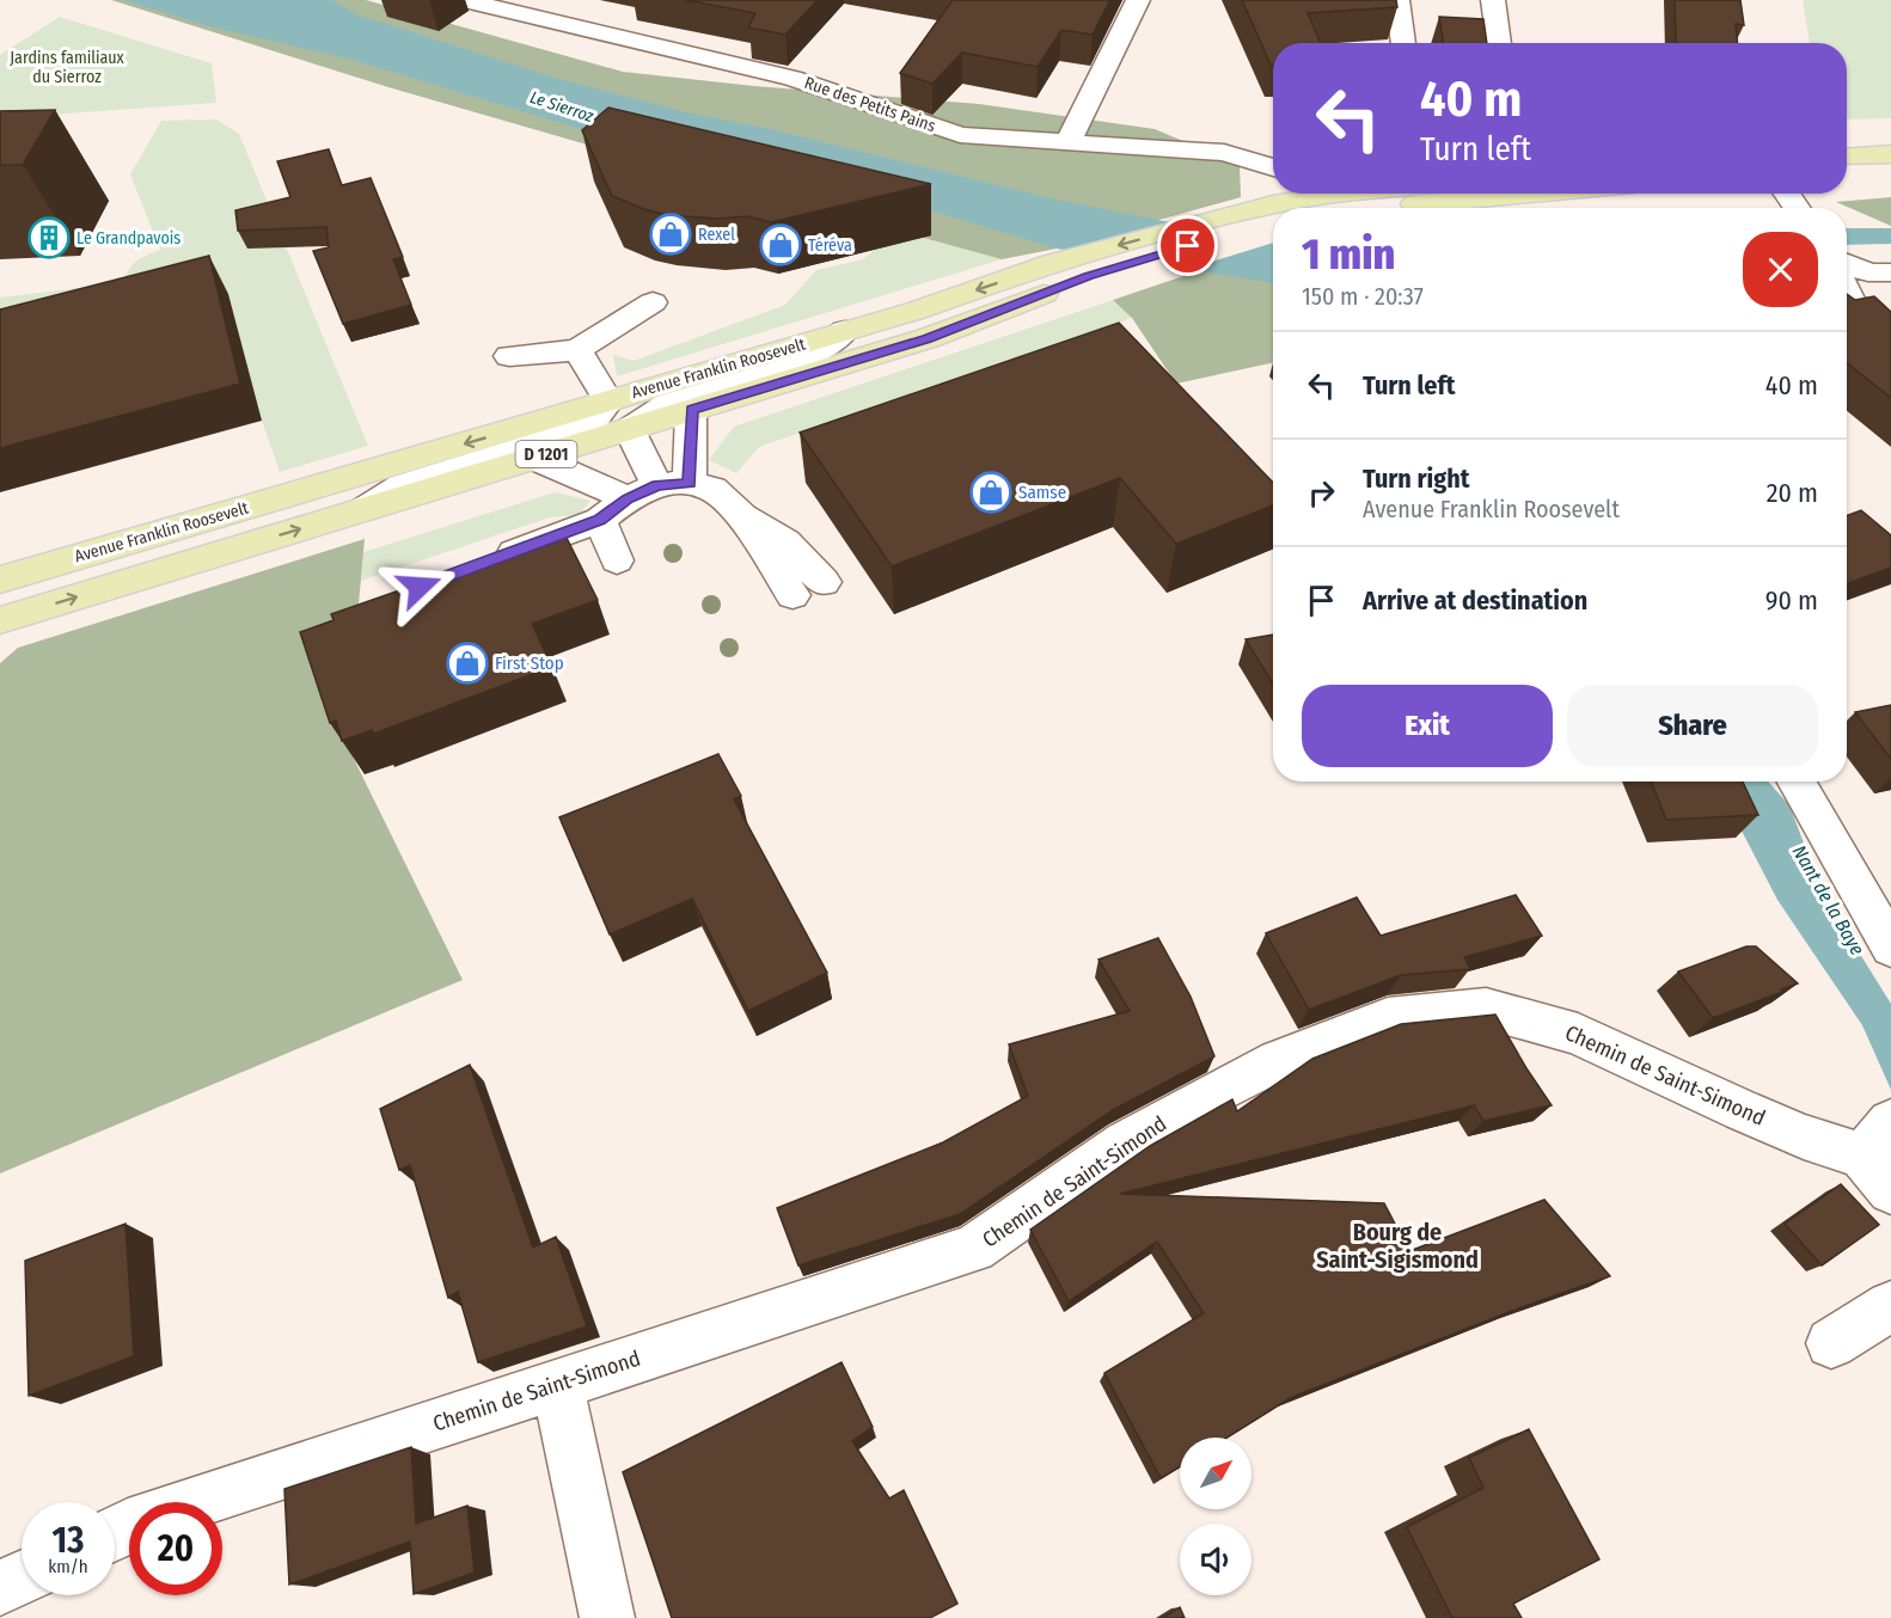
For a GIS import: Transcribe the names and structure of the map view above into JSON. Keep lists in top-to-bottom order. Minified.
{"streets":{"main road":["Avenue Franklin Roosevelt","D 1201"],"street":["Rue des Petits Pains","Chemin de Saint-Simond"]},"districts":["Bourg de Saint-Sigismond"],"water":["Le Sierroz","Nant de la Baye"],"parks":["Jardins familiaux du Sierroz"],"places":{"shop":["Rexel","Téréva","Samse","First Stop"],"building":["Le Grandpavois"]},"north":"top right","page":{"turn":["40 m","Turn left"],"heading":["1 min","150 m · 20:37"],"list":[{"name":"Turn left","value":"40 m"},{"name":"Turn right","note":"Avenue Franklin Roosevelt","value":"20 m"},{"name":"Arrive at destination","value":"90 m"}],"buttons":["Exit","Share"],"speed":"13 km/h","limit":"20"}}
